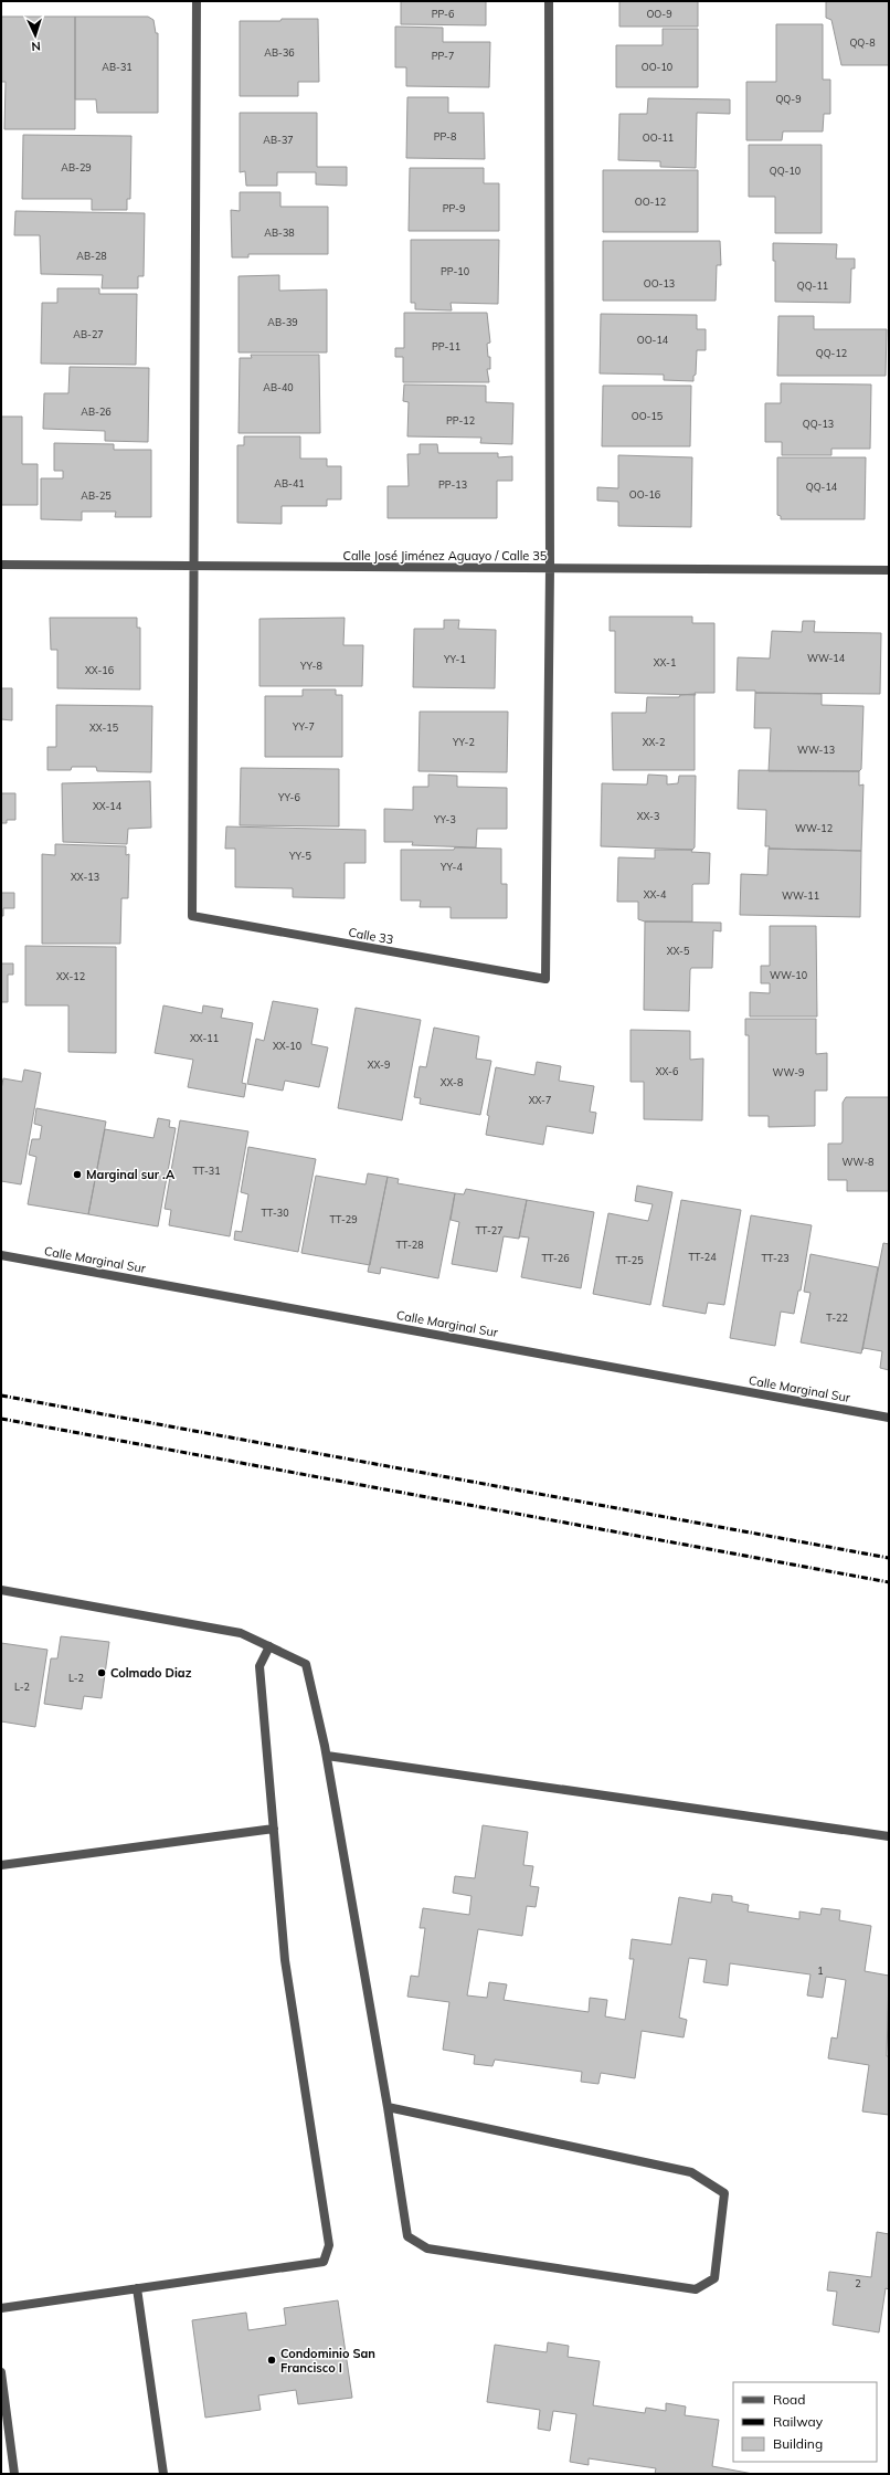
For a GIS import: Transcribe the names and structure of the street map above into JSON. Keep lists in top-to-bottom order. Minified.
{"streets":{"street":["Calle José Jiménez Aguayo / Calle 35","Calle 33","Calle Marginal Sur"]},"crossings":[["Calle José Jiménez Aguayo / Calle 35","Calle 33"]],"places":["Marginal sur .A","Colmado Diaz","Condominio San Francisco I"],"house_numbers":["PP-6","OO-9","QQ-8","AB-36","PP-7","AB-31","OO-10","QQ-9","PP-8","OO-11","AB-37","AB-29","QQ-10","OO-12","PP-9","AB-38","AB-28","PP-10","OO-13","QQ-11","AB-39","AB-27","OO-14","PP-11","QQ-12","AB-40","AB-26","OO-15","PP-12","QQ-13","AB-41","PP-13","QQ-14","OO-16","AB-25","WW-14","YY-1","XX-1","YY-8","XX-16","YY-7","XX-15","YY-2","XX-2","WW-13","YY-6","XX-14","XX-3","YY-3","WW-12","YY-5","YY-4","XX-13","XX-4","WW-11","XX-5","WW-10","XX-12","XX-11","XX-10","XX-9","XX-6","WW-9","XX-8","XX-7","WW-8","TT-31","TT-30","TT-29","TT-27","TT-28","TT-24","TT-26","TT-23","TT-25","T-22","L-2","L-2","1","2"],"legend":["Road","Railway","Building"],"north":"bottom"}
